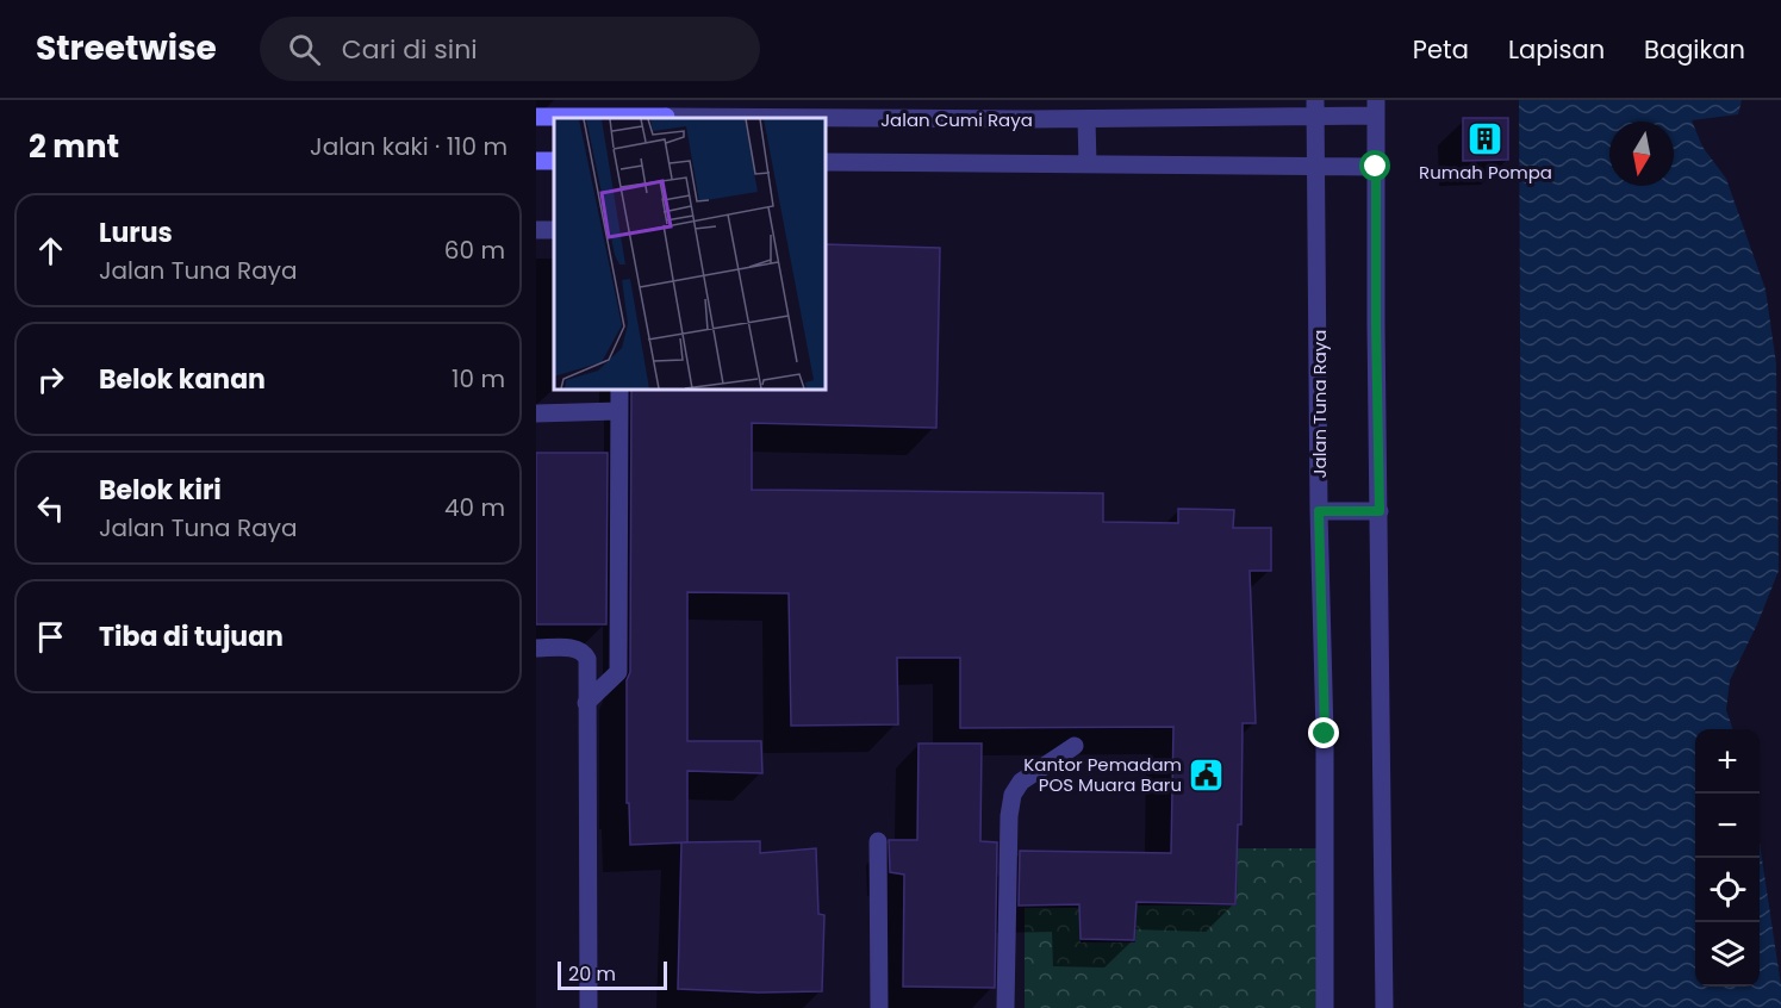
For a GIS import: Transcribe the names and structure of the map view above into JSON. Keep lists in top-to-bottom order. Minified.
{"streets":{"street":["Jalan Cumi Raya","Jalan Tuna Raya"]},"crossings":[["Jalan Cumi Raya","Jalan Tuna Raya"]],"places":{"building":["Rumah Pompa"],"public building":["Kantor Pemadam POS Muara Baru"]},"scale_bar":"20 m","north":"bottom","page":{"header":"Streetwise","search":"Cari di sini","nav":["Peta","Lapisan","Bagikan"],"heading":["2 mnt","Jalan kaki · 110 m"],"list":[["Lurus","Jalan Tuna Raya","60 m"],["Belok kanan","10 m"],["Belok kiri","Jalan Tuna Raya","40 m"],"Tiba di tujuan"],"map_buttons":["+","−"],"scale":"20 m"}}
